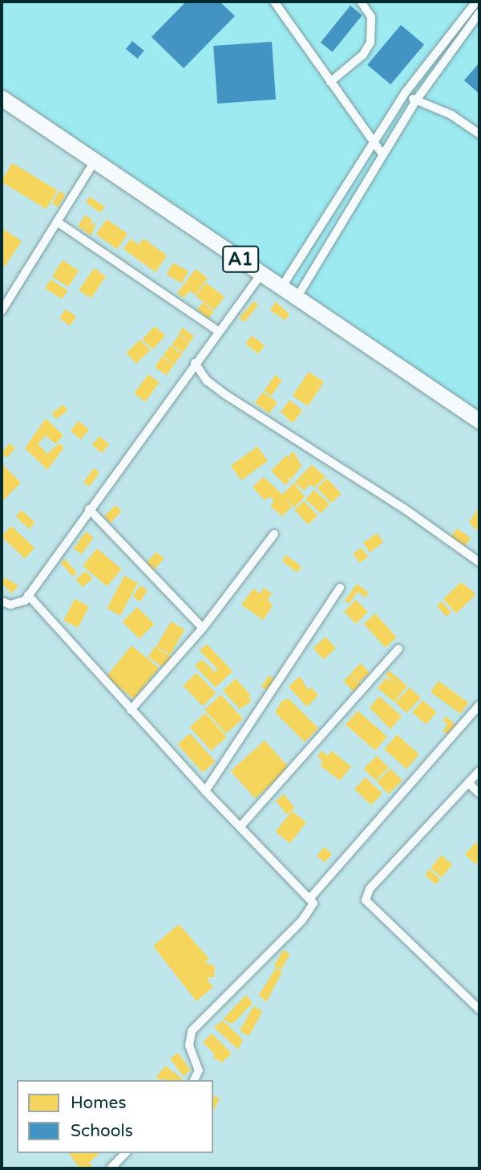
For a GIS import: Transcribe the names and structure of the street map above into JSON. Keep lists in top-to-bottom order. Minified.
{"streets":{"highway":["A1"]},"legend":["Homes","Schools"]}
